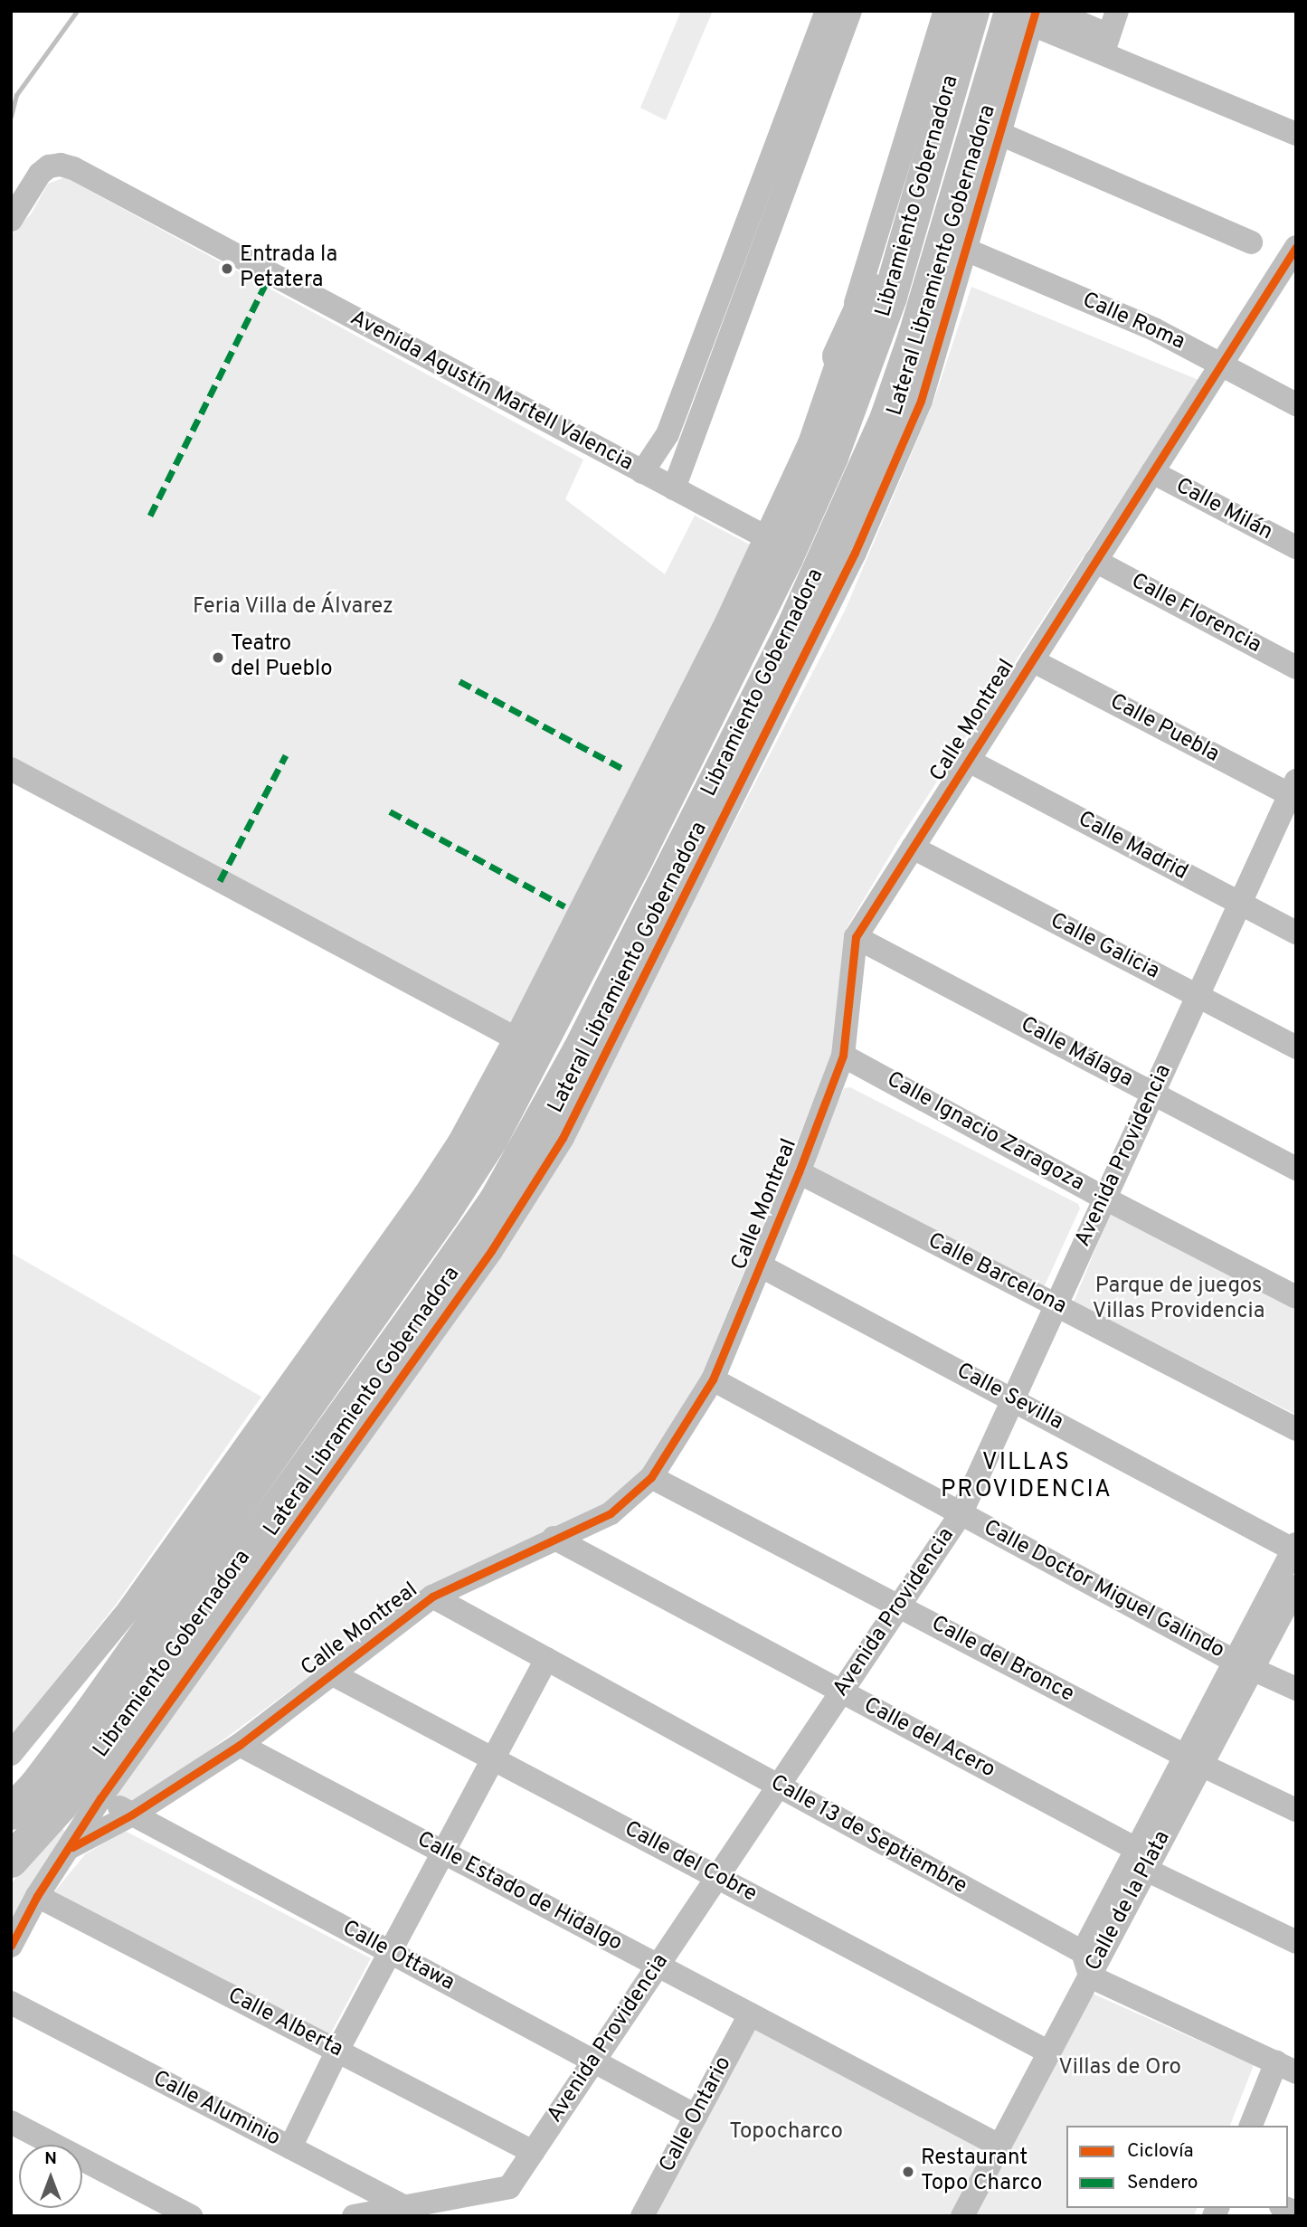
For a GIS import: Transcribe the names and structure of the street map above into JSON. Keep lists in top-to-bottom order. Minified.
{"streets":{"highway":["Libramiento Gobernadora"],"street":["Lateral Libramiento Gobernadora","Calle Roma","Avenida Agustín Martell Valencia","Calle Milán","Calle Florencia","Calle Montreal","Calle Puebla","Calle Madrid","Calle Galicia","Calle Málaga","Calle Ignacio Zaragoza","Avenida Providencia","Calle Barcelona","Calle Sevilla","Calle Doctor Miguel Galindo","Calle del Bronce","Calle del Acero","Calle 13 de Septiembre","Calle del Cobre","Calle Estado de Hidalgo","Calle de la Plata","Calle Ottawa","Calle Alberta","Calle Aluminio","Calle Ontario"]},"crossings":[["Libramiento Gobernadora","Lateral Libramiento Gobernadora"],["Libramiento Gobernadora","Avenida Agustín Martell Valencia"],["Lateral Libramiento Gobernadora","Calle Roma"],["Lateral Libramiento Gobernadora","Calle Montreal"],["Lateral Libramiento Gobernadora","Calle Ottawa"],["Calle Roma","Calle Montreal"],["Calle Milán","Calle Montreal"],["Calle Florencia","Calle Montreal"],["Calle Montreal","Calle Puebla"],["Calle Montreal","Calle Madrid"],["Calle Montreal","Calle Galicia"],["Calle Montreal","Calle Málaga"],["Calle Montreal","Calle Ignacio Zaragoza"],["Calle Montreal","Calle Barcelona"],["Calle Montreal","Calle Sevilla"],["Calle Montreal","Calle Doctor Miguel Galindo"],["Calle Montreal","Calle del Bronce"],["Calle Montreal","Calle del Acero"],["Calle Montreal","Calle 13 de Septiembre"],["Calle Montreal","Calle del Cobre"],["Calle Montreal","Calle Estado de Hidalgo"],["Calle Montreal","Calle Ottawa"],["Calle Montreal","Calle Alberta"],["Calle Puebla","Avenida Providencia"],["Calle Madrid","Avenida Providencia"],["Calle Galicia","Avenida Providencia"],["Calle Málaga","Avenida Providencia"],["Calle Ignacio Zaragoza","Avenida Providencia"],["Avenida Providencia","Calle Barcelona"],["Avenida Providencia","Calle Sevilla"],["Avenida Providencia","Calle Doctor Miguel Galindo"],["Avenida Providencia","Calle del Bronce"],["Avenida Providencia","Calle del Acero"],["Avenida Providencia","Calle 13 de Septiembre"],["Avenida Providencia","Calle del Cobre"],["Avenida Providencia","Calle Estado de Hidalgo"],["Avenida Providencia","Calle Ottawa"],["Avenida Providencia","Calle Alberta"],["Avenida Providencia","Calle Aluminio"],["Calle Sevilla","Calle de la Plata"],["Calle Doctor Miguel Galindo","Calle de la Plata"],["Calle del Bronce","Calle de la Plata"],["Calle del Acero","Calle de la Plata"],["Calle 13 de Septiembre","Calle de la Plata"],["Calle del Cobre","Calle de la Plata"],["Calle Estado de Hidalgo","Calle de la Plata"],["Calle Estado de Hidalgo","Calle Ontario"],["Calle Ottawa","Calle Ontario"]],"districts":["VILLAS PROVIDENCIA"],"parks":["Feria Villa de Álvarez","Parque de juegos Villas Providencia","Villas de Oro","Topocharco"],"places":["Entrada la Petatera","Teatro del Pueblo","Restaurant Topo Charco"],"legend":["Ciclovía","Sendero"],"north":"top"}
